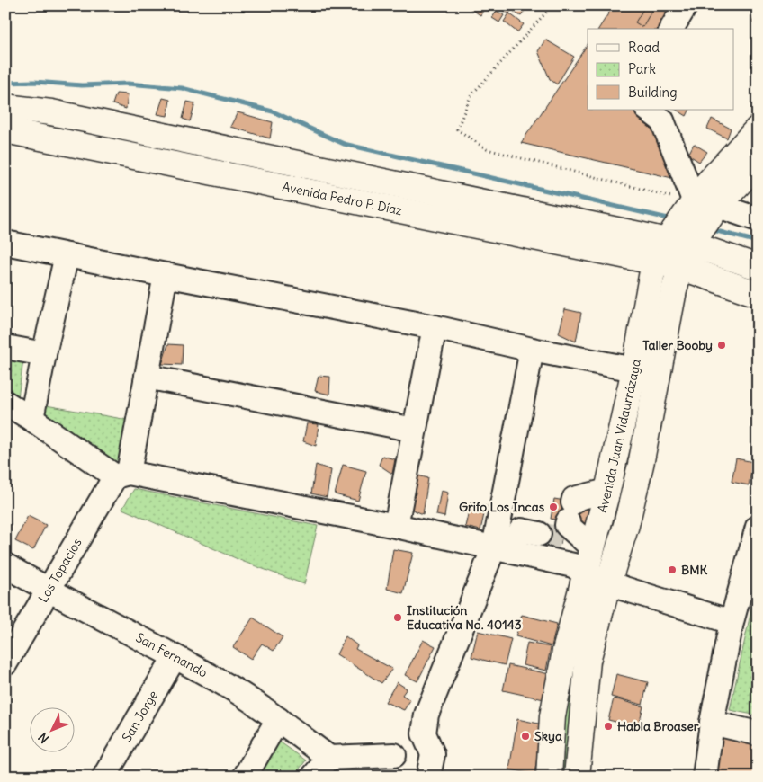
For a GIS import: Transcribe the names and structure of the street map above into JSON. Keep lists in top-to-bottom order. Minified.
{"streets":{"main road":["Avenida Pedro P. Díaz","Avenida Juan Vidaurrázaga"],"street":["Los Topacios","San Fernando","San Jorge"]},"crossings":[["Avenida Pedro P. Díaz","Avenida Juan Vidaurrázaga"],["Los Topacios","San Fernando"],["San Fernando","San Jorge"]],"places":["Taller Booby","Grifo Los Incas","BMK","Institución Educativa No. 40143","Habla Broaser","Skya"],"legend":["Road","Park","Building"],"north":"bottom left"}
